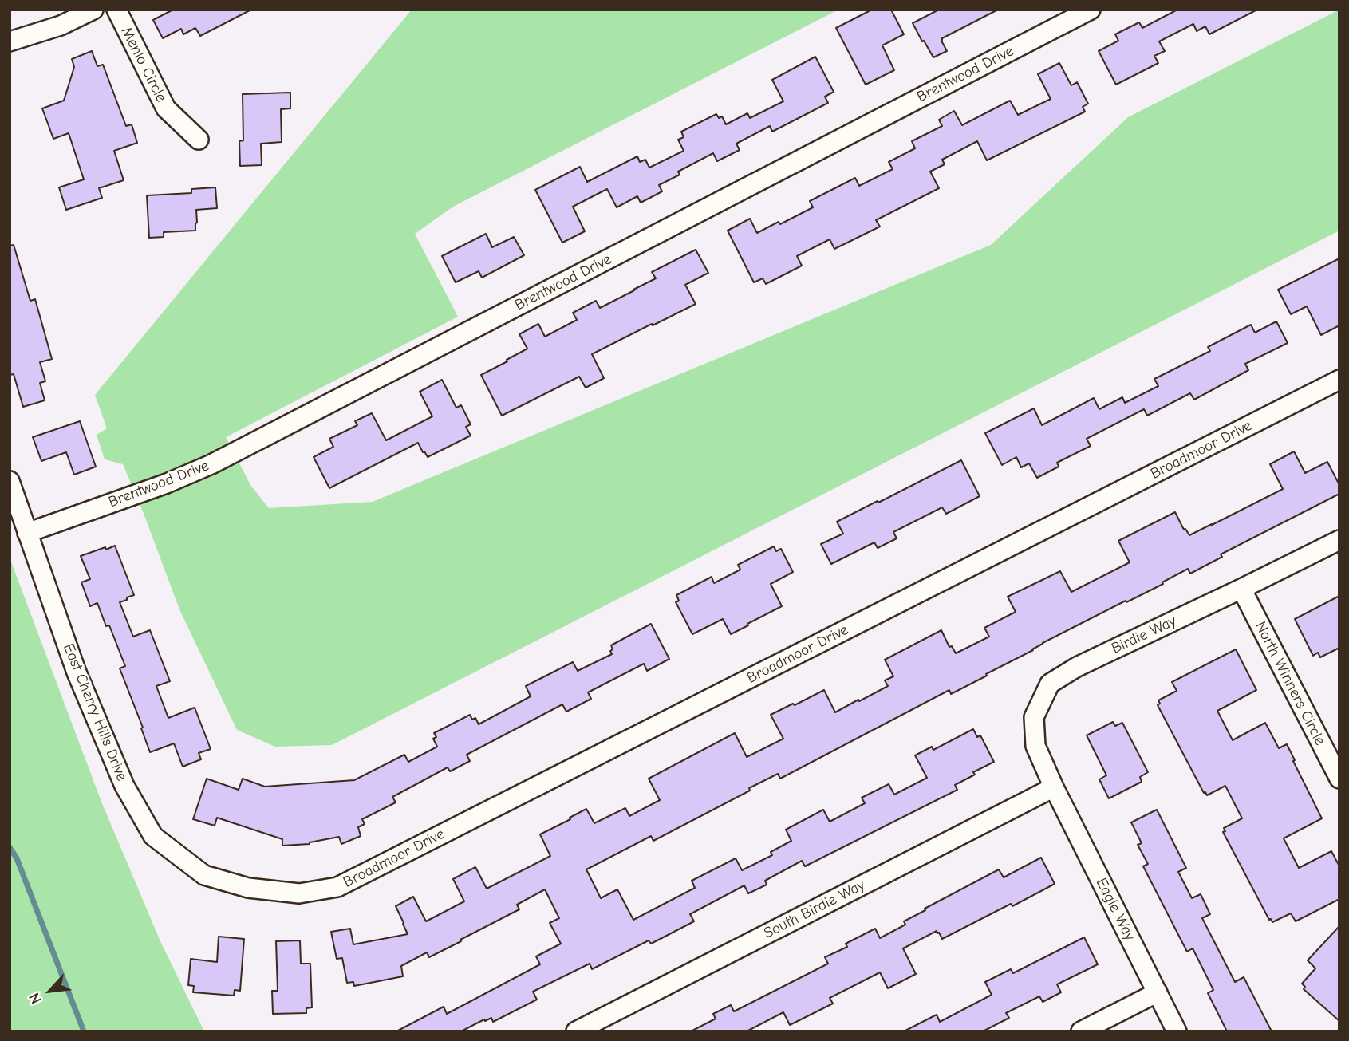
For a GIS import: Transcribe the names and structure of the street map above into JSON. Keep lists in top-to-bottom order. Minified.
{"streets":{"street":["Menlo Circle","Brentwood Drive","Broadmoor Drive","Birdie Way","North Winners Circle","East Cherry Hills Drive","South Birdie Way","Eagle Way"]},"crossings":[["Brentwood Drive","East Cherry Hills Drive"],["Broadmoor Drive","East Cherry Hills Drive"],["Birdie Way","North Winners Circle"],["Birdie Way","South Birdie Way"],["Birdie Way","Eagle Way"],["South Birdie Way","Eagle Way"]],"north":"bottom left"}
